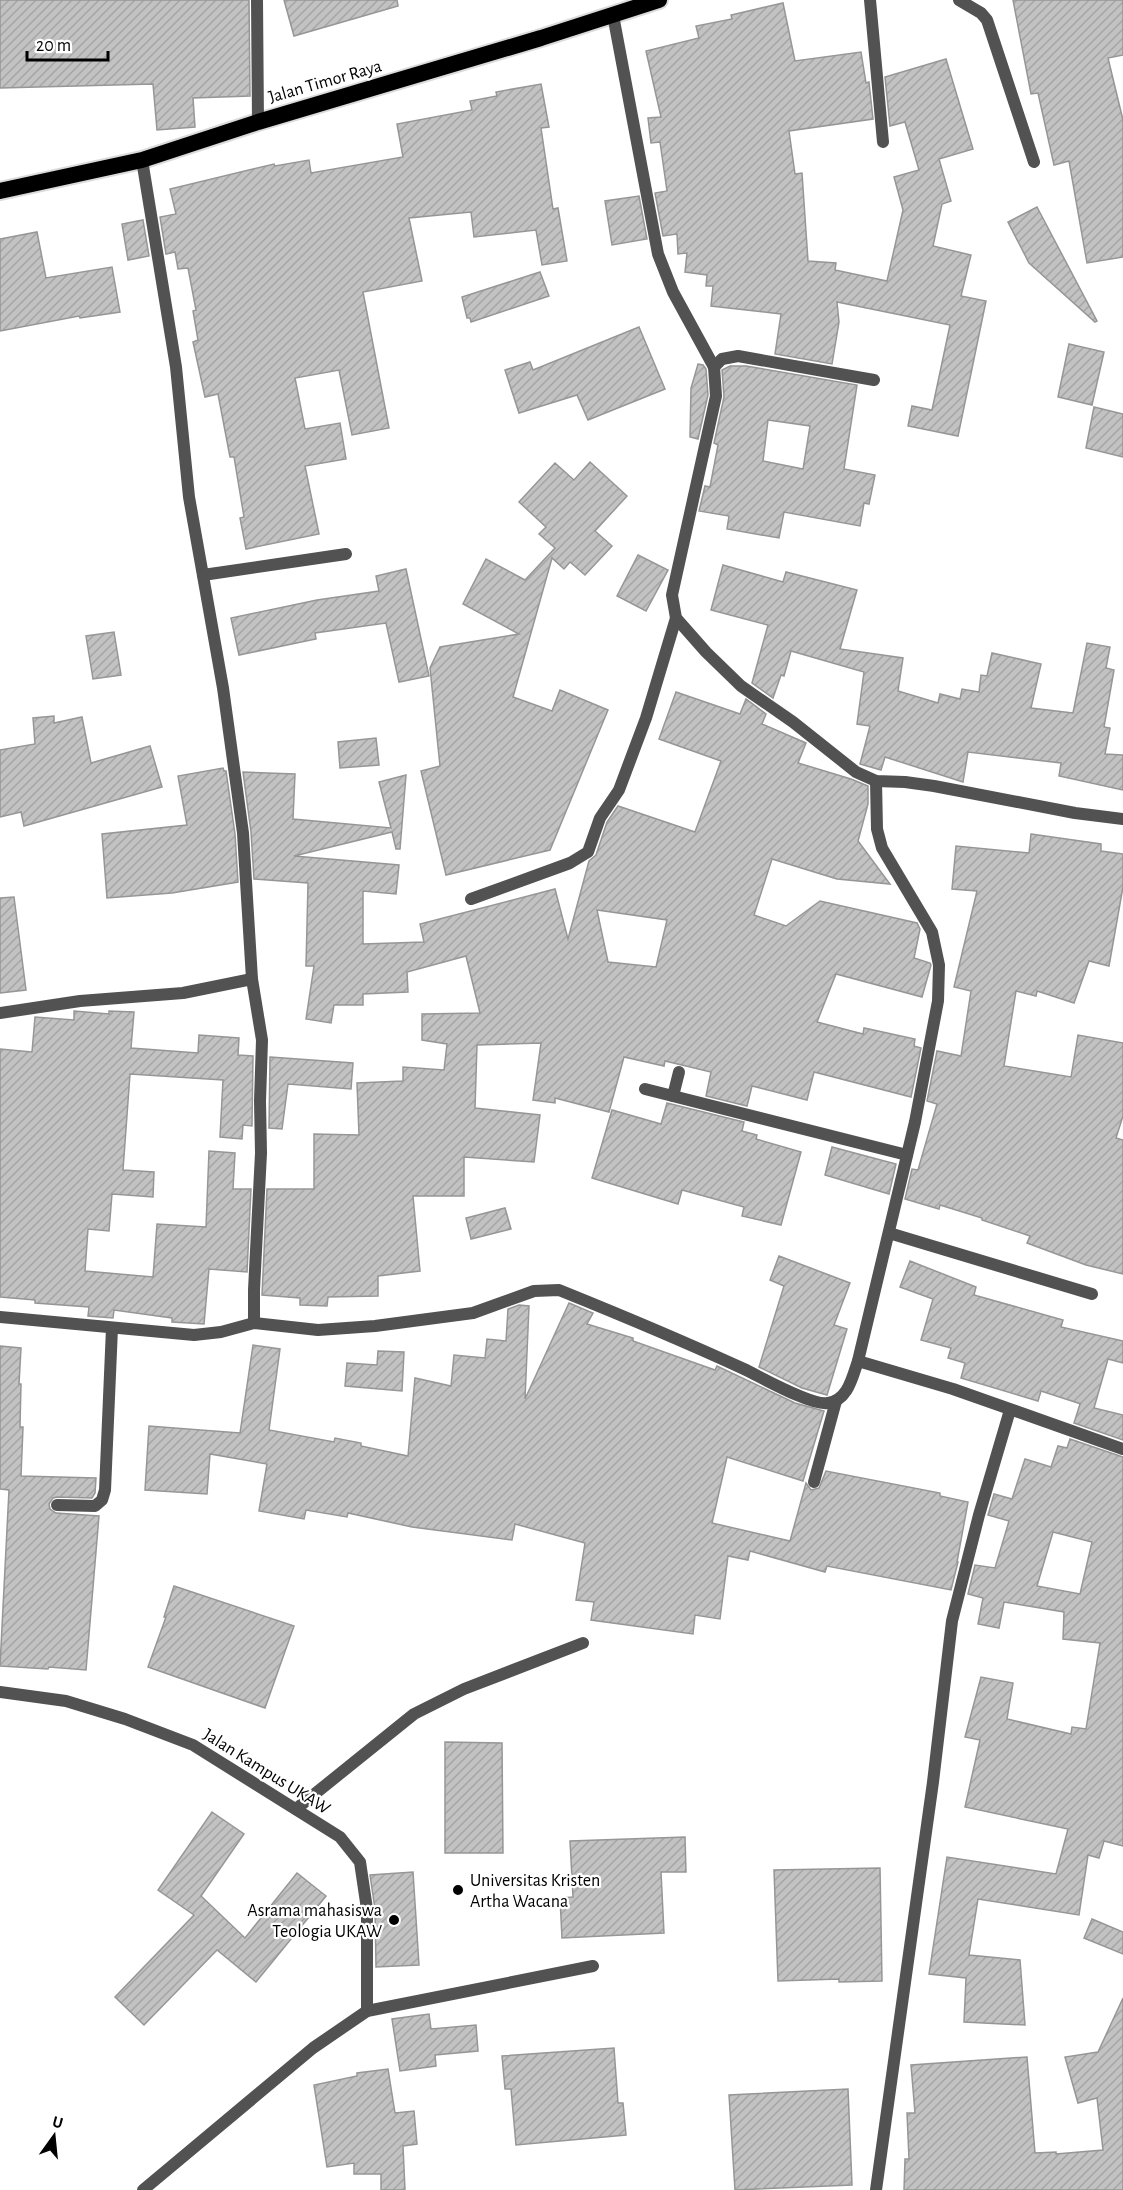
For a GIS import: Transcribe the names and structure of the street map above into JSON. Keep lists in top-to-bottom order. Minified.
{"streets":{"highway":["Jalan Timor Raya"],"street":["Jalan Kampus UKAW"]},"places":["Universitas Kristen Artha Wacana","Asrama mahasiswa Teologia UKAW"],"scale_bar":"20 m","north":"top"}
